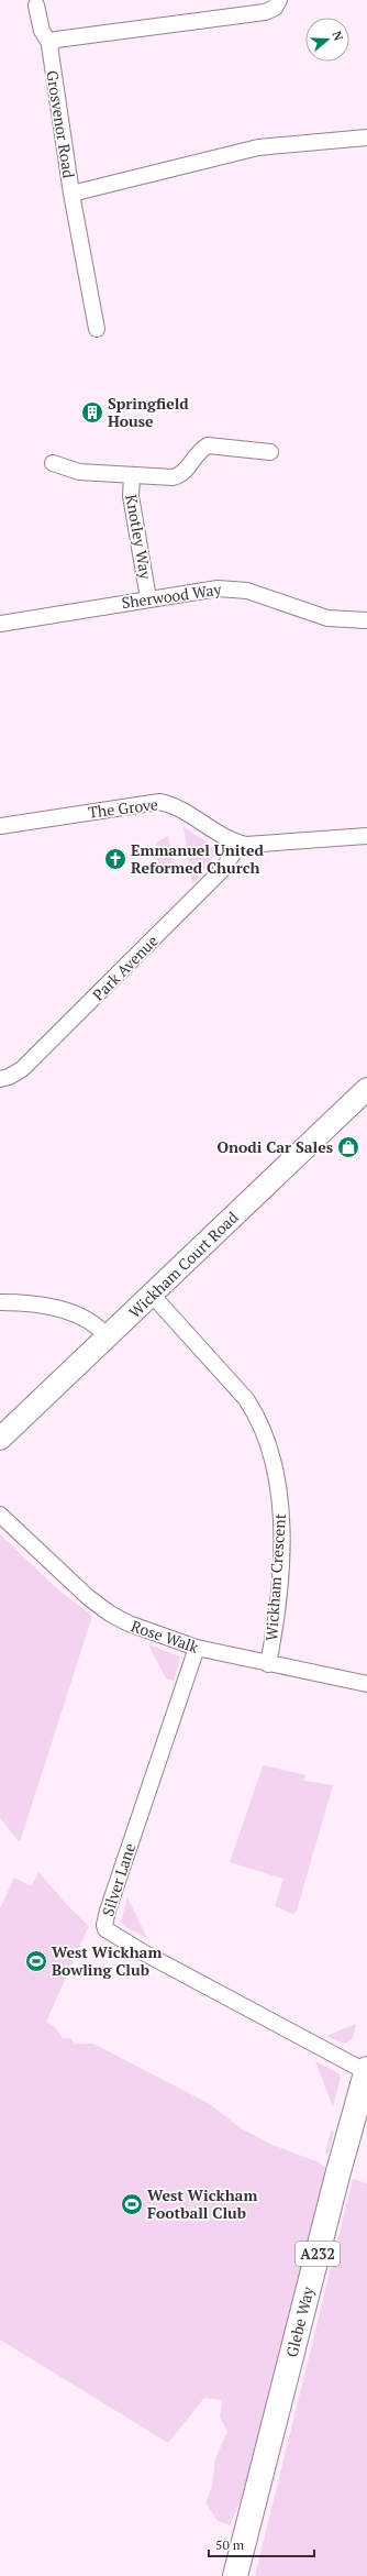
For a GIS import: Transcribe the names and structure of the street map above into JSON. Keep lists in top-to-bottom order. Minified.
{"streets":{"highway":["A232","Glebe Way"],"street":["Grosvenor Road","Knotley Way","Sherwood Way","The Grove","Park Avenue","Wickham Court Road","Wickham Crescent","Rose Walk","Silver Lane"]},"crossings":[["Knotley Way","Sherwood Way"],["The Grove","Park Avenue"],["Wickham Court Road","Wickham Crescent"],["Wickham Crescent","Rose Walk"],["Rose Walk","Silver Lane"],["Silver Lane","Glebe Way"]],"places":{"building":["Springfield House"],"church":["Emmanuel United Reformed Church"],"shop":["Onodi Car Sales"],"sports":["West Wickham Bowling Club","West Wickham Football Club"]},"scale_bar":"50 m","north":"right"}
